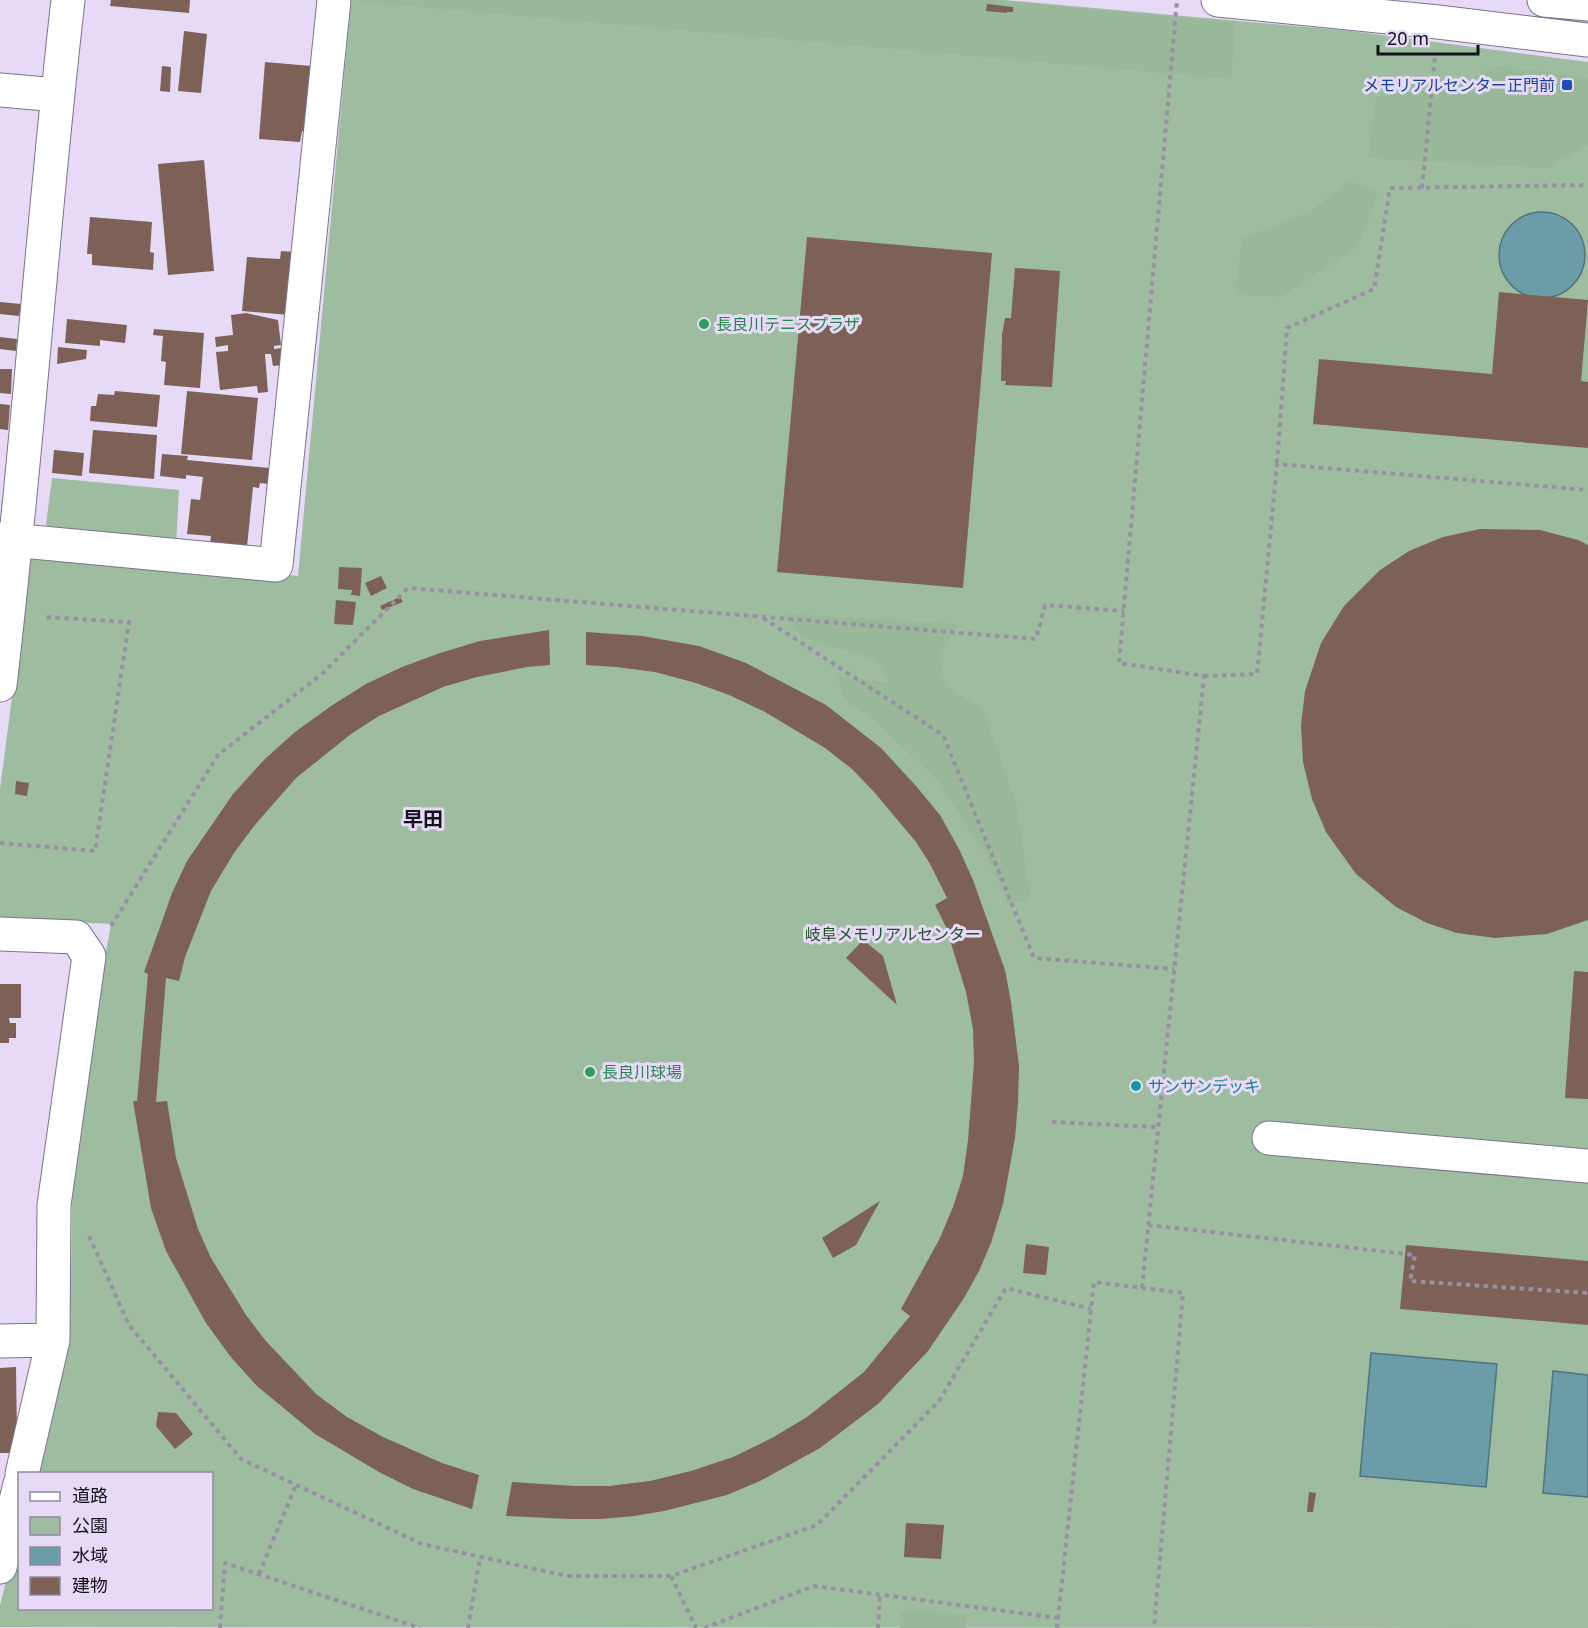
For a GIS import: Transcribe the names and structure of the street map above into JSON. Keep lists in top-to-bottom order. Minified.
{"districts":["早田"],"parks":["岐阜メモリアルセンター"],"places":{"transit":["メモリアルセンター正門前"],"other":["長良川テニスプラザ","長良川球場","サンサンデッキ"]},"legend":["道路","公園","水域","建物"],"scale_bar":"20 m"}
